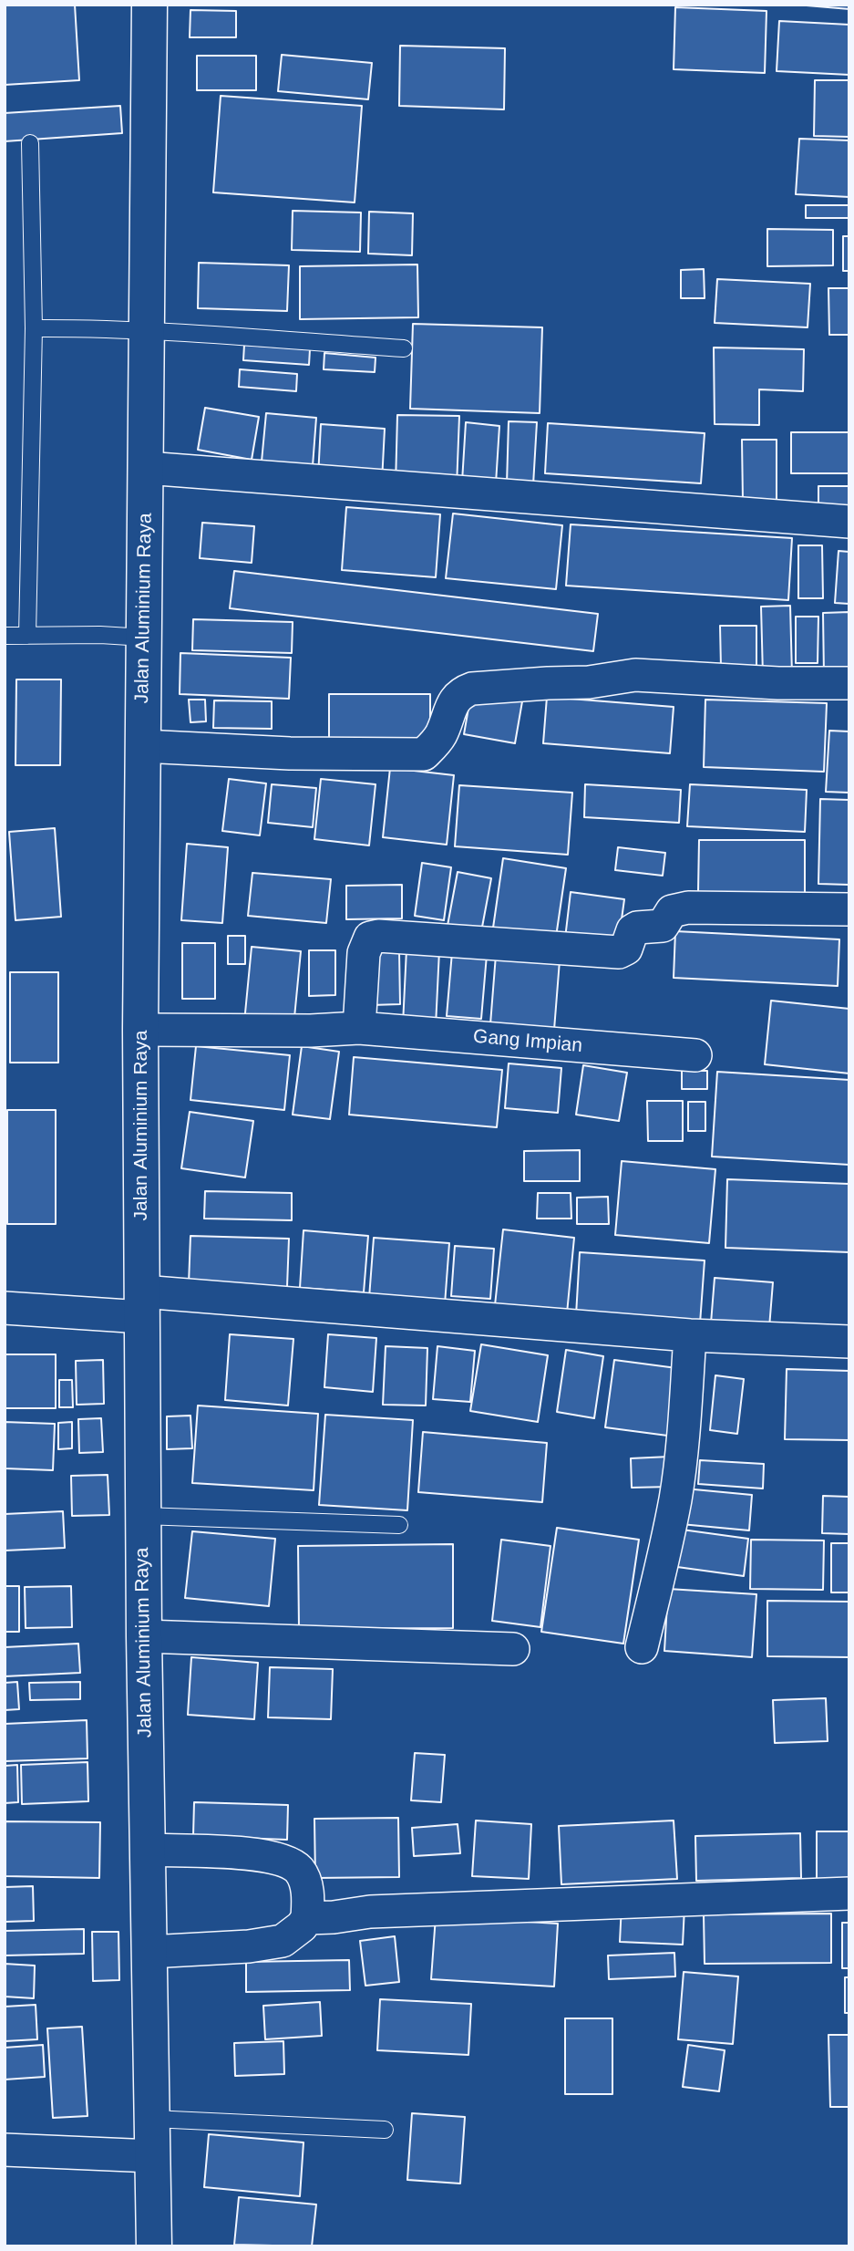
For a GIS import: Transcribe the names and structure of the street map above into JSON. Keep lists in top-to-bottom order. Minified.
{"streets":{"street":["Jalan Aluminium Raya","Gang Impian"]},"crossings":[["Jalan Aluminium Raya","Gang Impian"]]}
